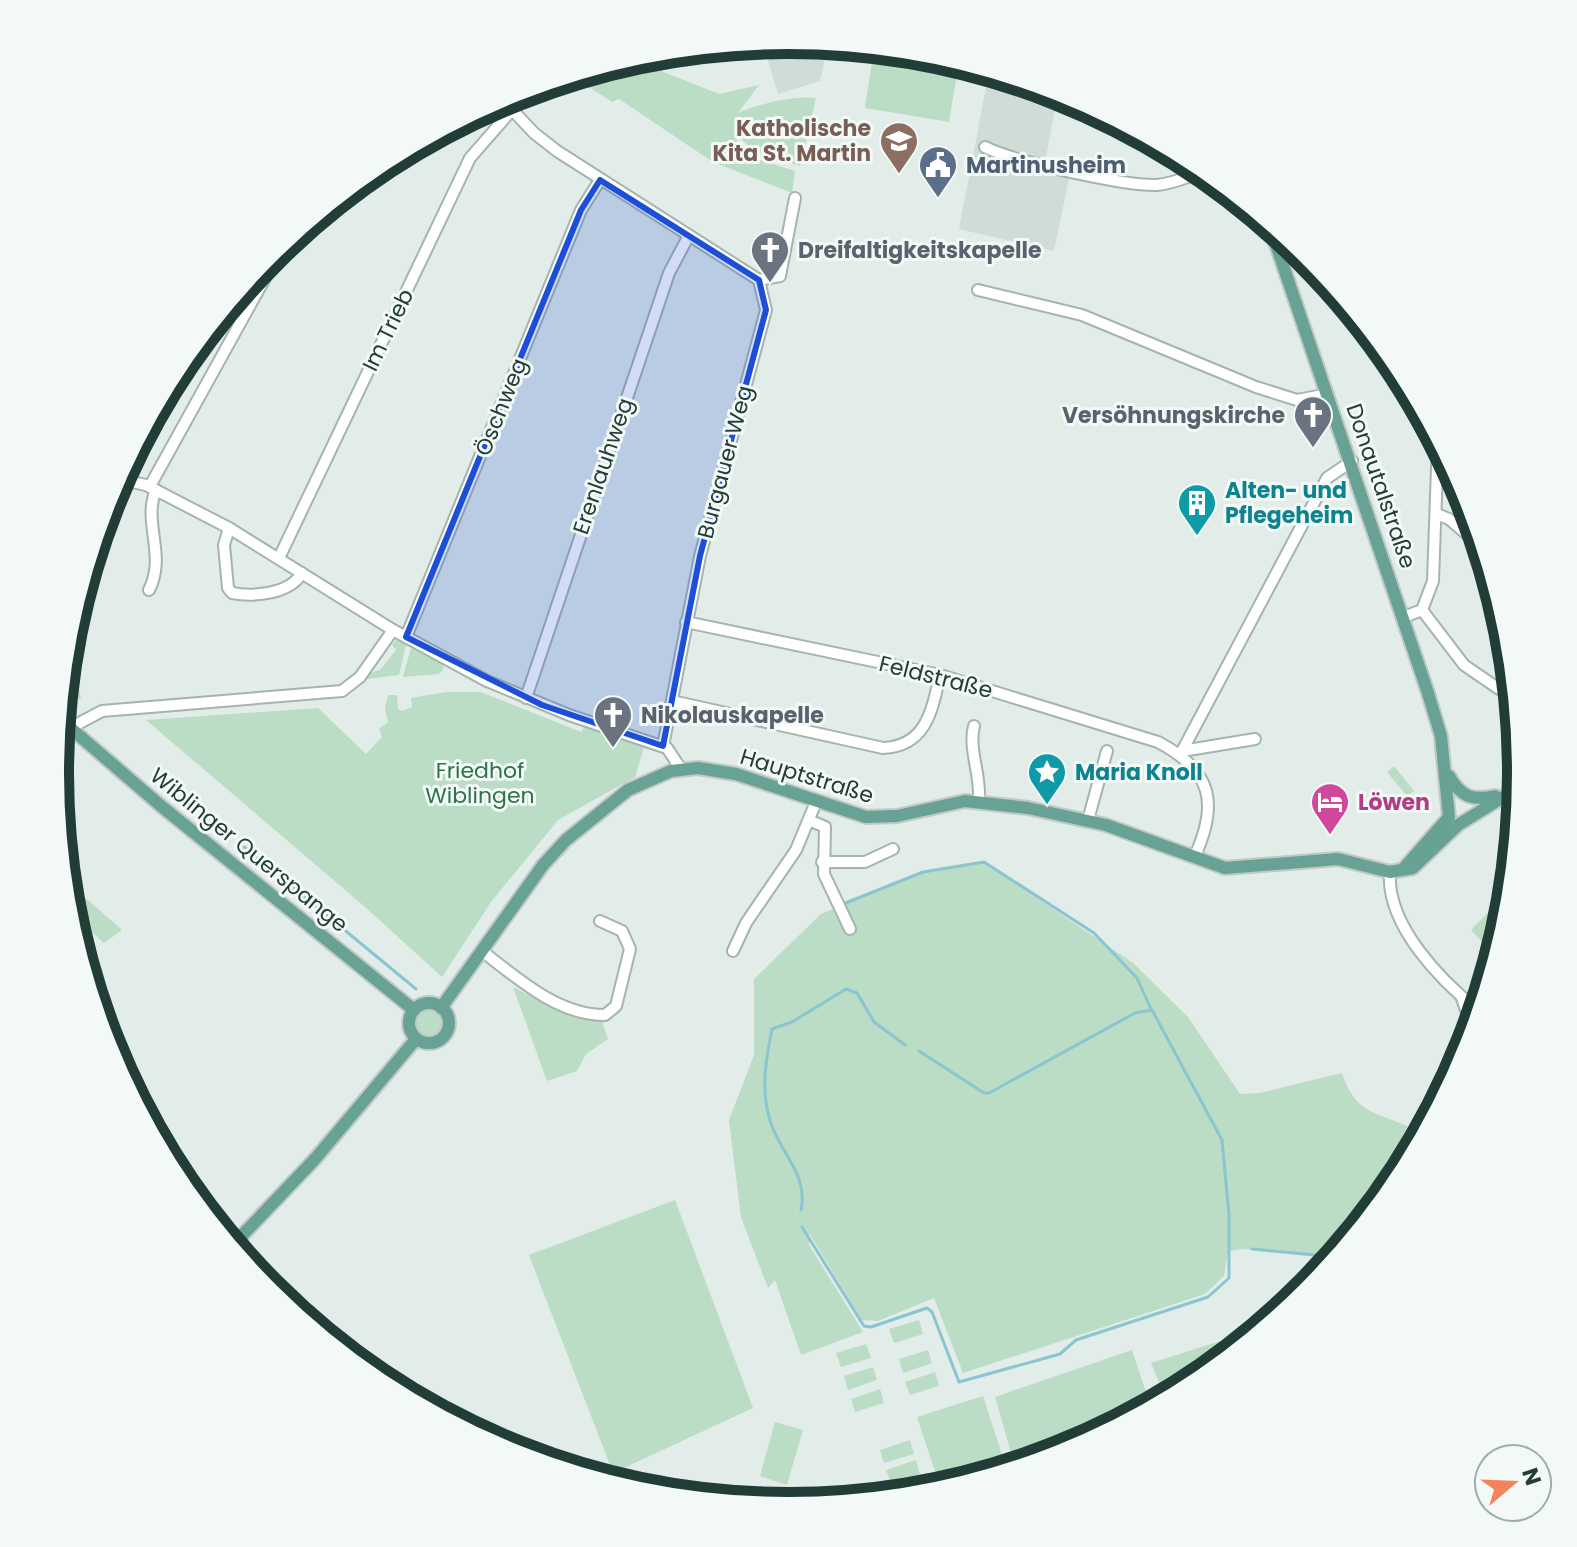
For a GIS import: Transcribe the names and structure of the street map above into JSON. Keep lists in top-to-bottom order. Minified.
{"streets":{"main road":["Donautalstraße","Hauptstraße","Wiblinger Querspange"],"street":["Im Trieb","Öschweg","Burgauer Weg","Erenlauhweg","Feldstraße"]},"crossings":[["Burgauer Weg","Feldstraße"],["Feldstraße","Hauptstraße"]],"parks":["Friedhof Wiblingen"],"places":{"school or university":["Katholische Kita St. Martin"],"public building":["Martinusheim"],"church":["Dreifaltigkeitskapelle","Versöhnungskirche","Nikolauskapelle"],"building":["Alten- und Pflegeheim"],"place":["Maria Knoll"],"hotel":["Löwen"]},"north":"right"}
